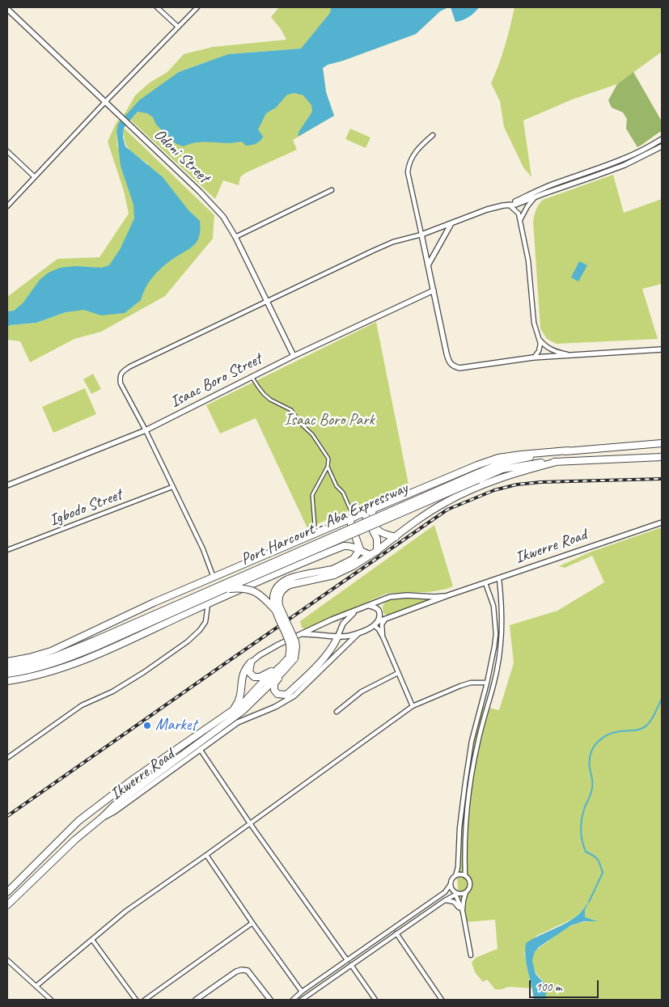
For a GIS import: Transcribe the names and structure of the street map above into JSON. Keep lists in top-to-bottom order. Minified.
{"streets":{"main road":["Port Harcourt - Aba Expressway","Ikwerre Road"],"street":["Odoni Street","Isaac Boro Street","Igbodo Street"]},"crossings":[["Odoni Street","Isaac Boro Street"]],"parks":["Isaac Boro Park"],"places":["Market"],"scale_bar":"100 m"}
